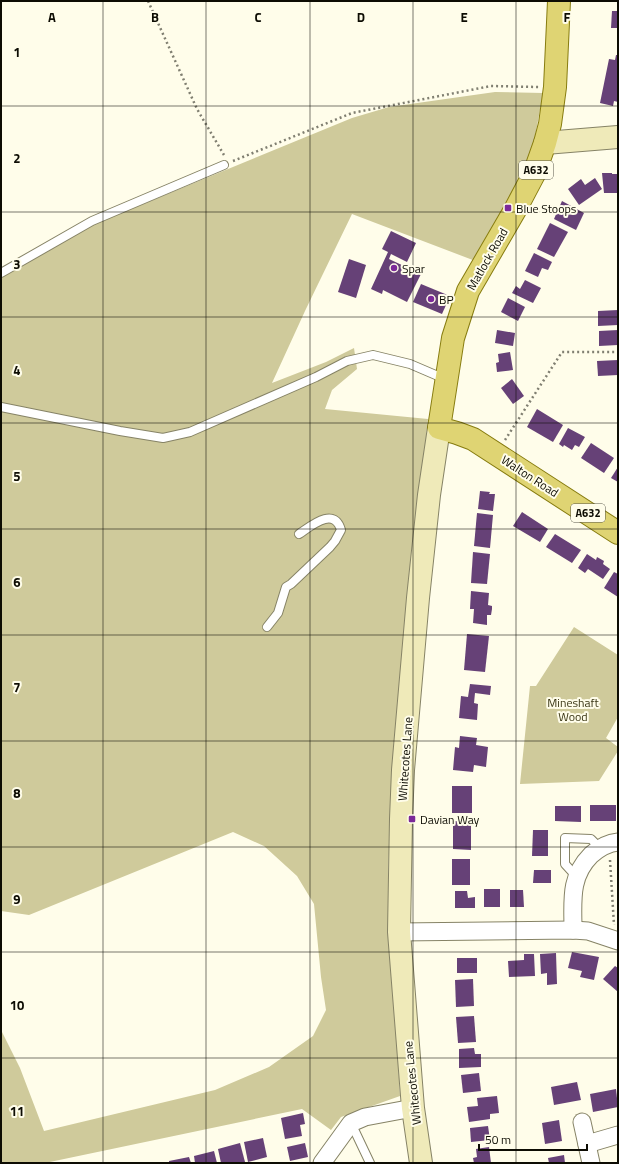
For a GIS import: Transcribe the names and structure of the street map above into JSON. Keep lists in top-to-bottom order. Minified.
{"streets":{"main road":["A632","Matlock Road","Walton Road"],"street":["Whitecotes Lane"]},"crossings":[["Matlock Road","Walton Road"],["Matlock Road","Whitecotes Lane"],["Walton Road","Whitecotes Lane"]],"parks":["Mineshaft Wood"],"places":{"transit":["Blue Stoops","Davian Way"],"other":["Spar","BP"]},"scale_bar":"50 m","grid":{"columns":["A","B","C","D","E","F"],"rows":["1","2","3","4","5","6","7","8","9","10","11"]}}
